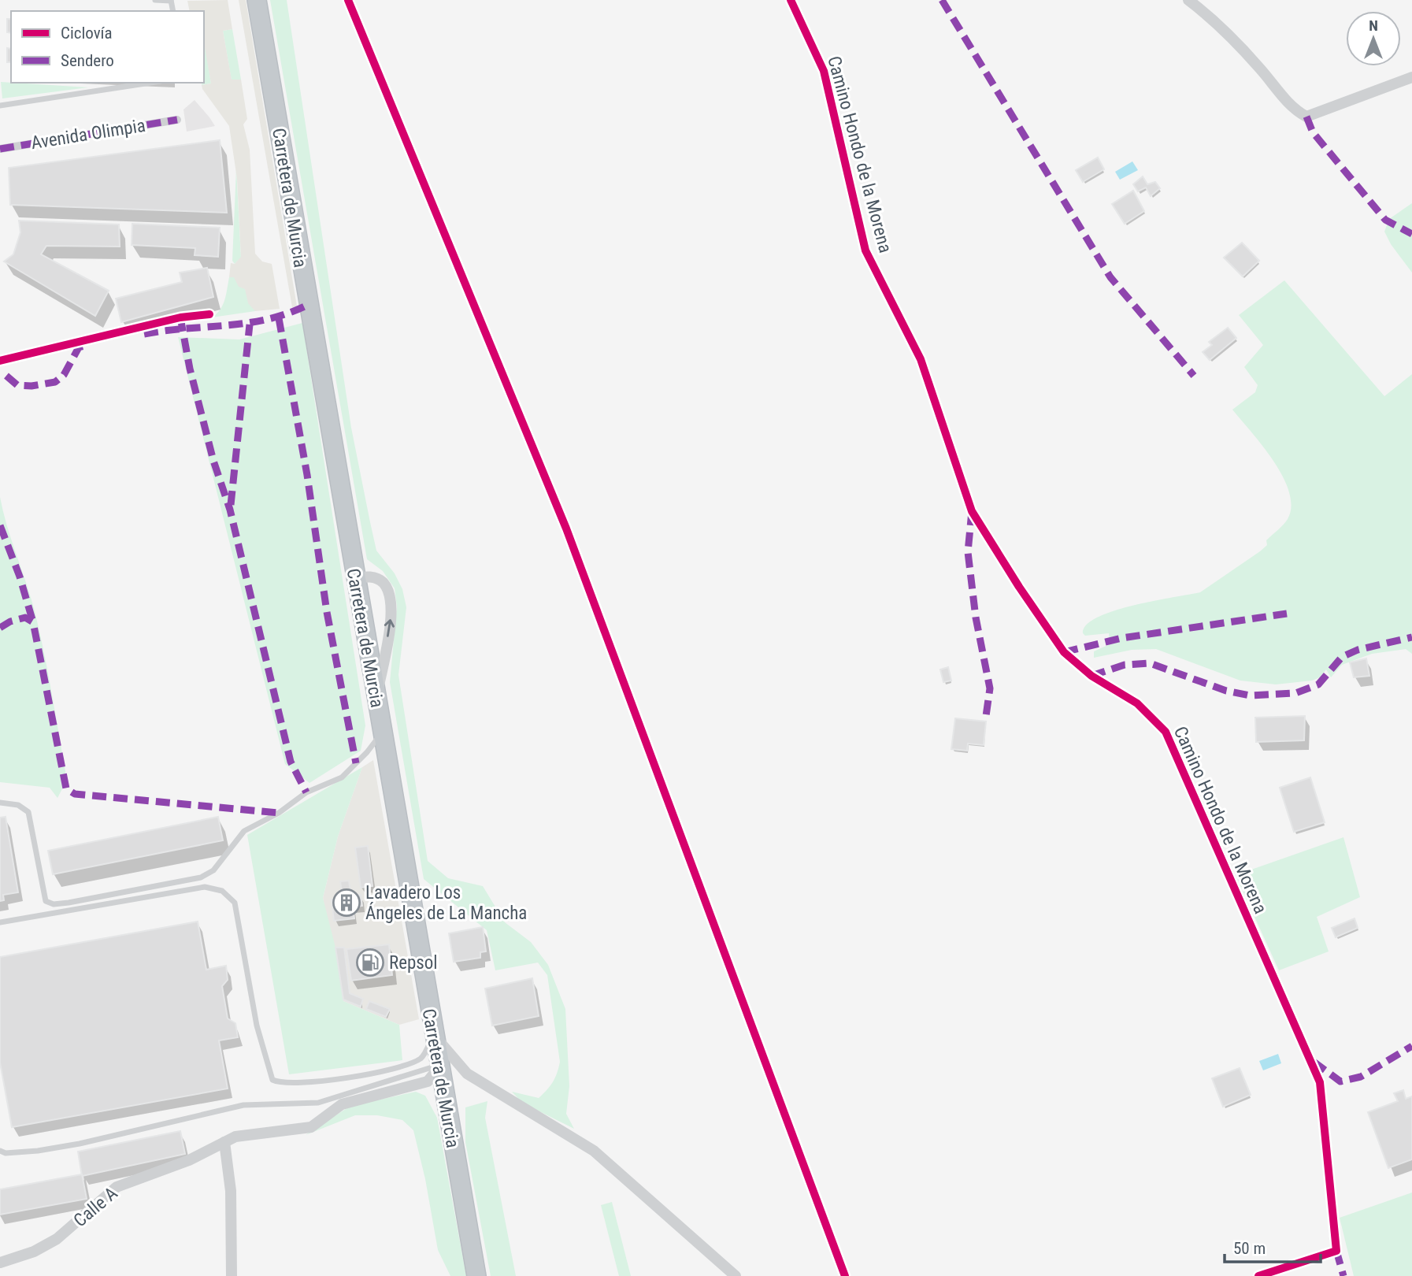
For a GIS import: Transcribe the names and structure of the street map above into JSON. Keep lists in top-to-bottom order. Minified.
{"streets":{"highway":["Carretera de Murcia"],"street":["Avenida Olimpia","Camino Hondo de la Morena","Calle A"]},"crossings":[["Carretera de Murcia","Calle A"]],"places":{"building":["Lavadero Los Ángeles de La Mancha"],"fuel station":["Repsol"]},"legend":["Ciclovía","Sendero"],"scale_bar":"50 m","north":"top"}
